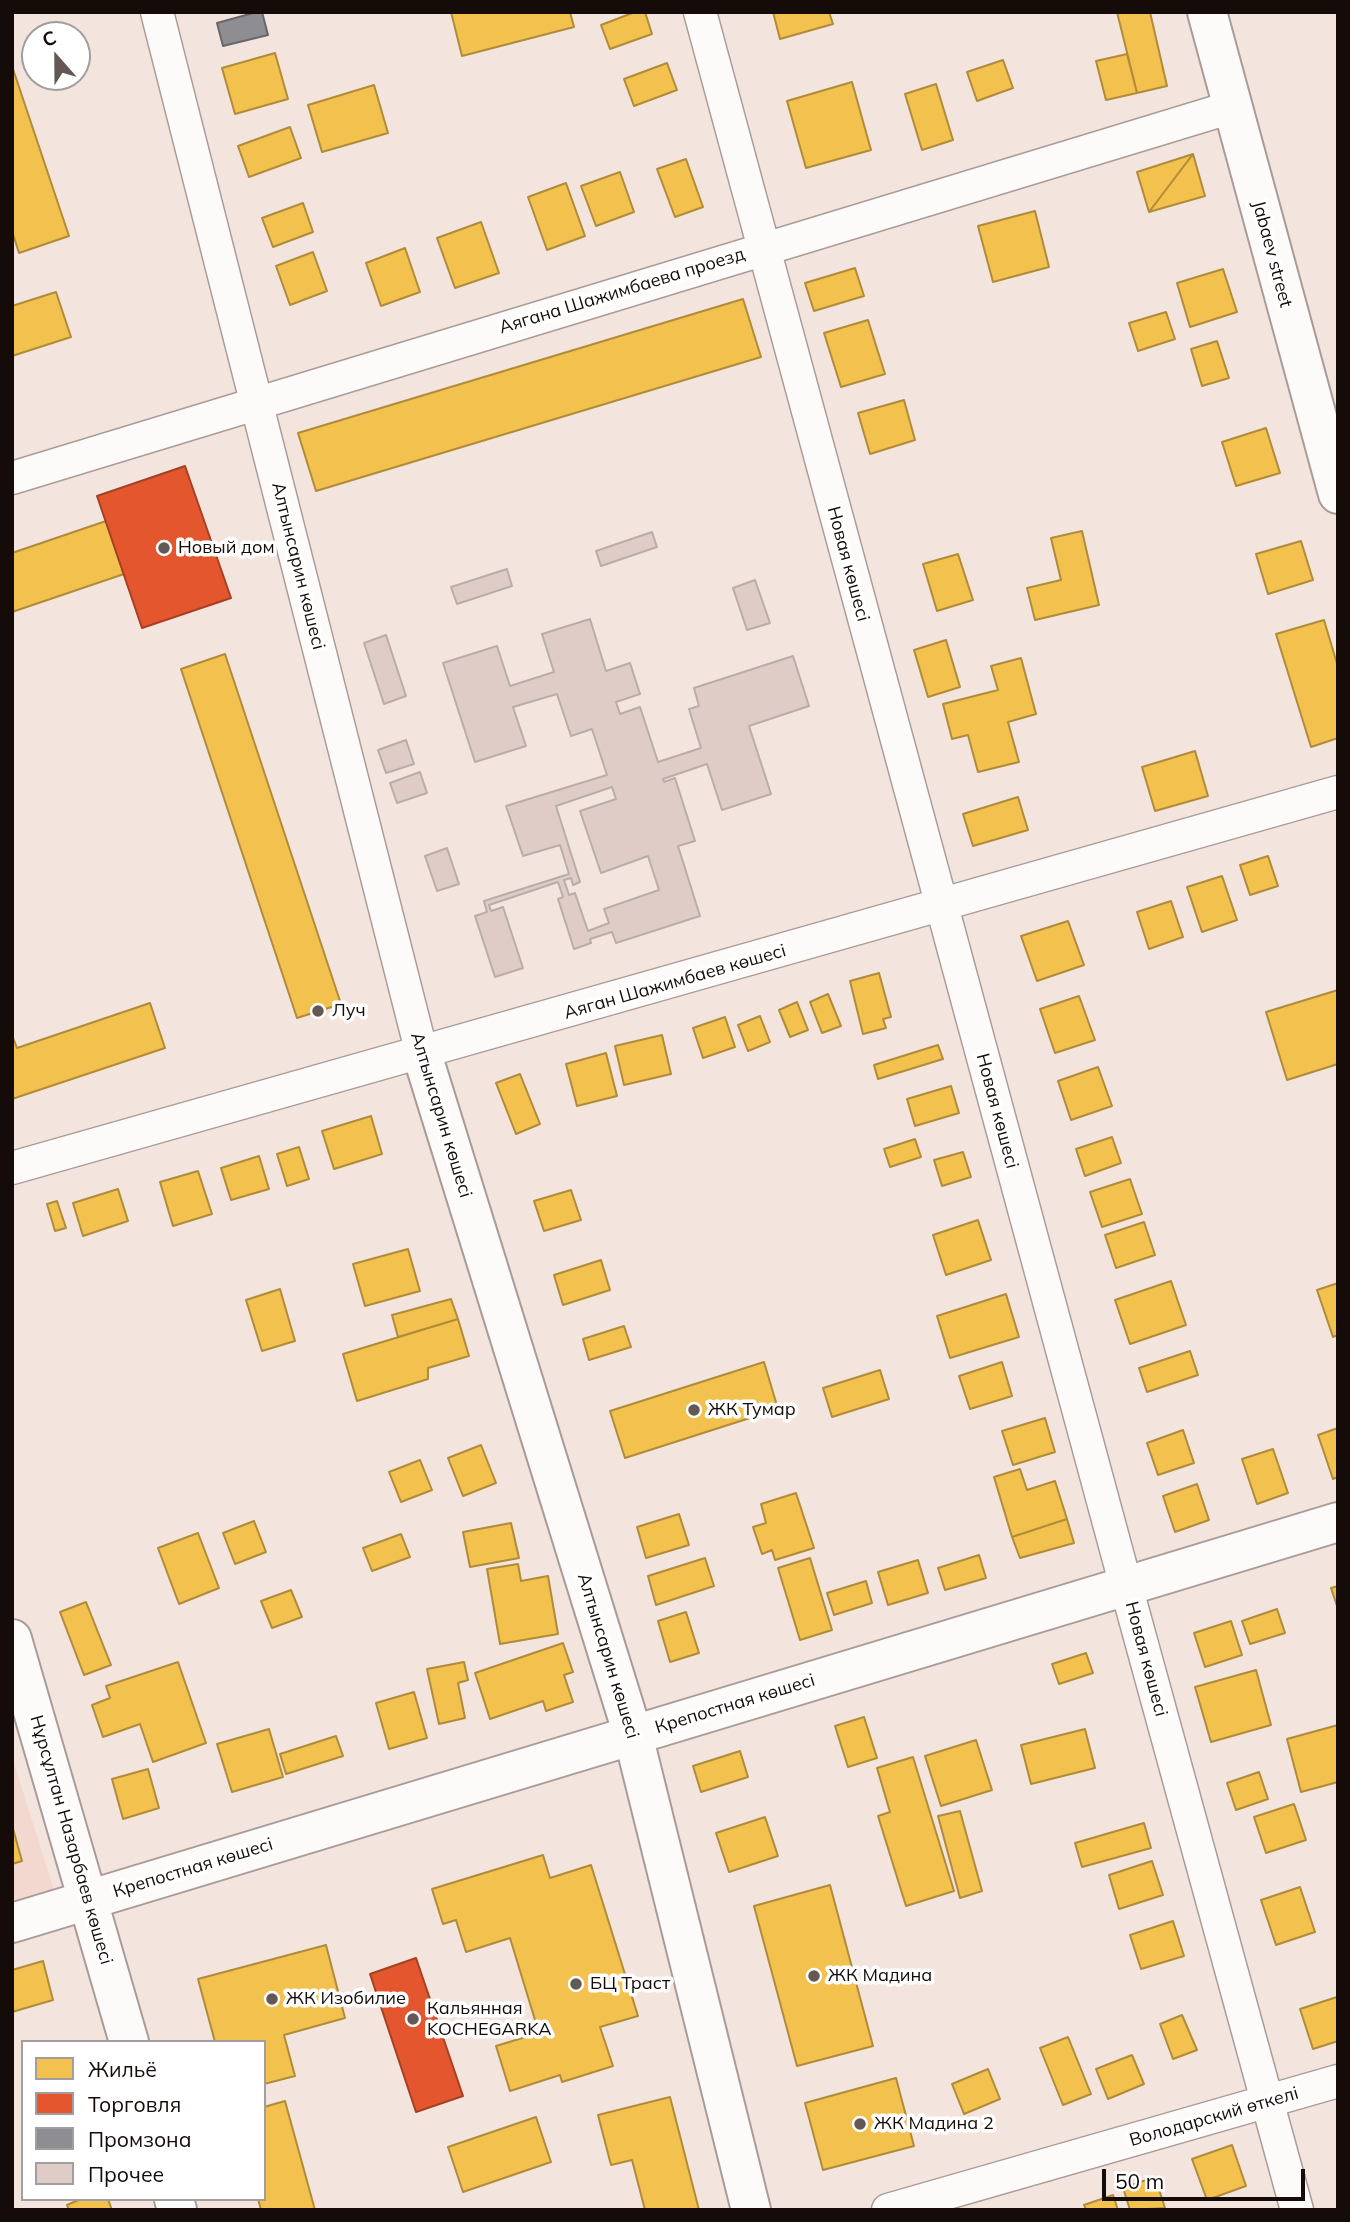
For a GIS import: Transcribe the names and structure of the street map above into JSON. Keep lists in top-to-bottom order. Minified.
{"streets":{"street":["Jabaev street","Аягана Шажимбаева проезд","Новая көшесі","Алтынсарин көшесі","Аяган Шажимбаев көшесі","Крепостная көшесі","Нұрсұлтан Назарбаев көшесі","Володарский өткелі"]},"crossings":[["Jabaev street","Аягана Шажимбаева проезд"],["Аягана Шажимбаева проезд","Новая көшесі"],["Аягана Шажимбаева проезд","Алтынсарин көшесі"],["Новая көшесі","Аяган Шажимбаев көшесі"],["Новая көшесі","Крепостная көшесі"],["Новая көшесі","Володарский өткелі"],["Алтынсарин көшесі","Аяган Шажимбаев көшесі"],["Алтынсарин көшесі","Крепостная көшесі"],["Крепостная көшесі","Нұрсұлтан Назарбаев көшесі"]],"places":["Новый дом","Луч","ЖК Тумар","ЖК Мадина","БЦ Траст","ЖК Изобилие","Кальянная KOCHEGARKA","ЖК Мадина 2"],"legend":["Жильё","Торговля","Промзона","Прочее"],"scale_bar":"50 m","north":"top"}
